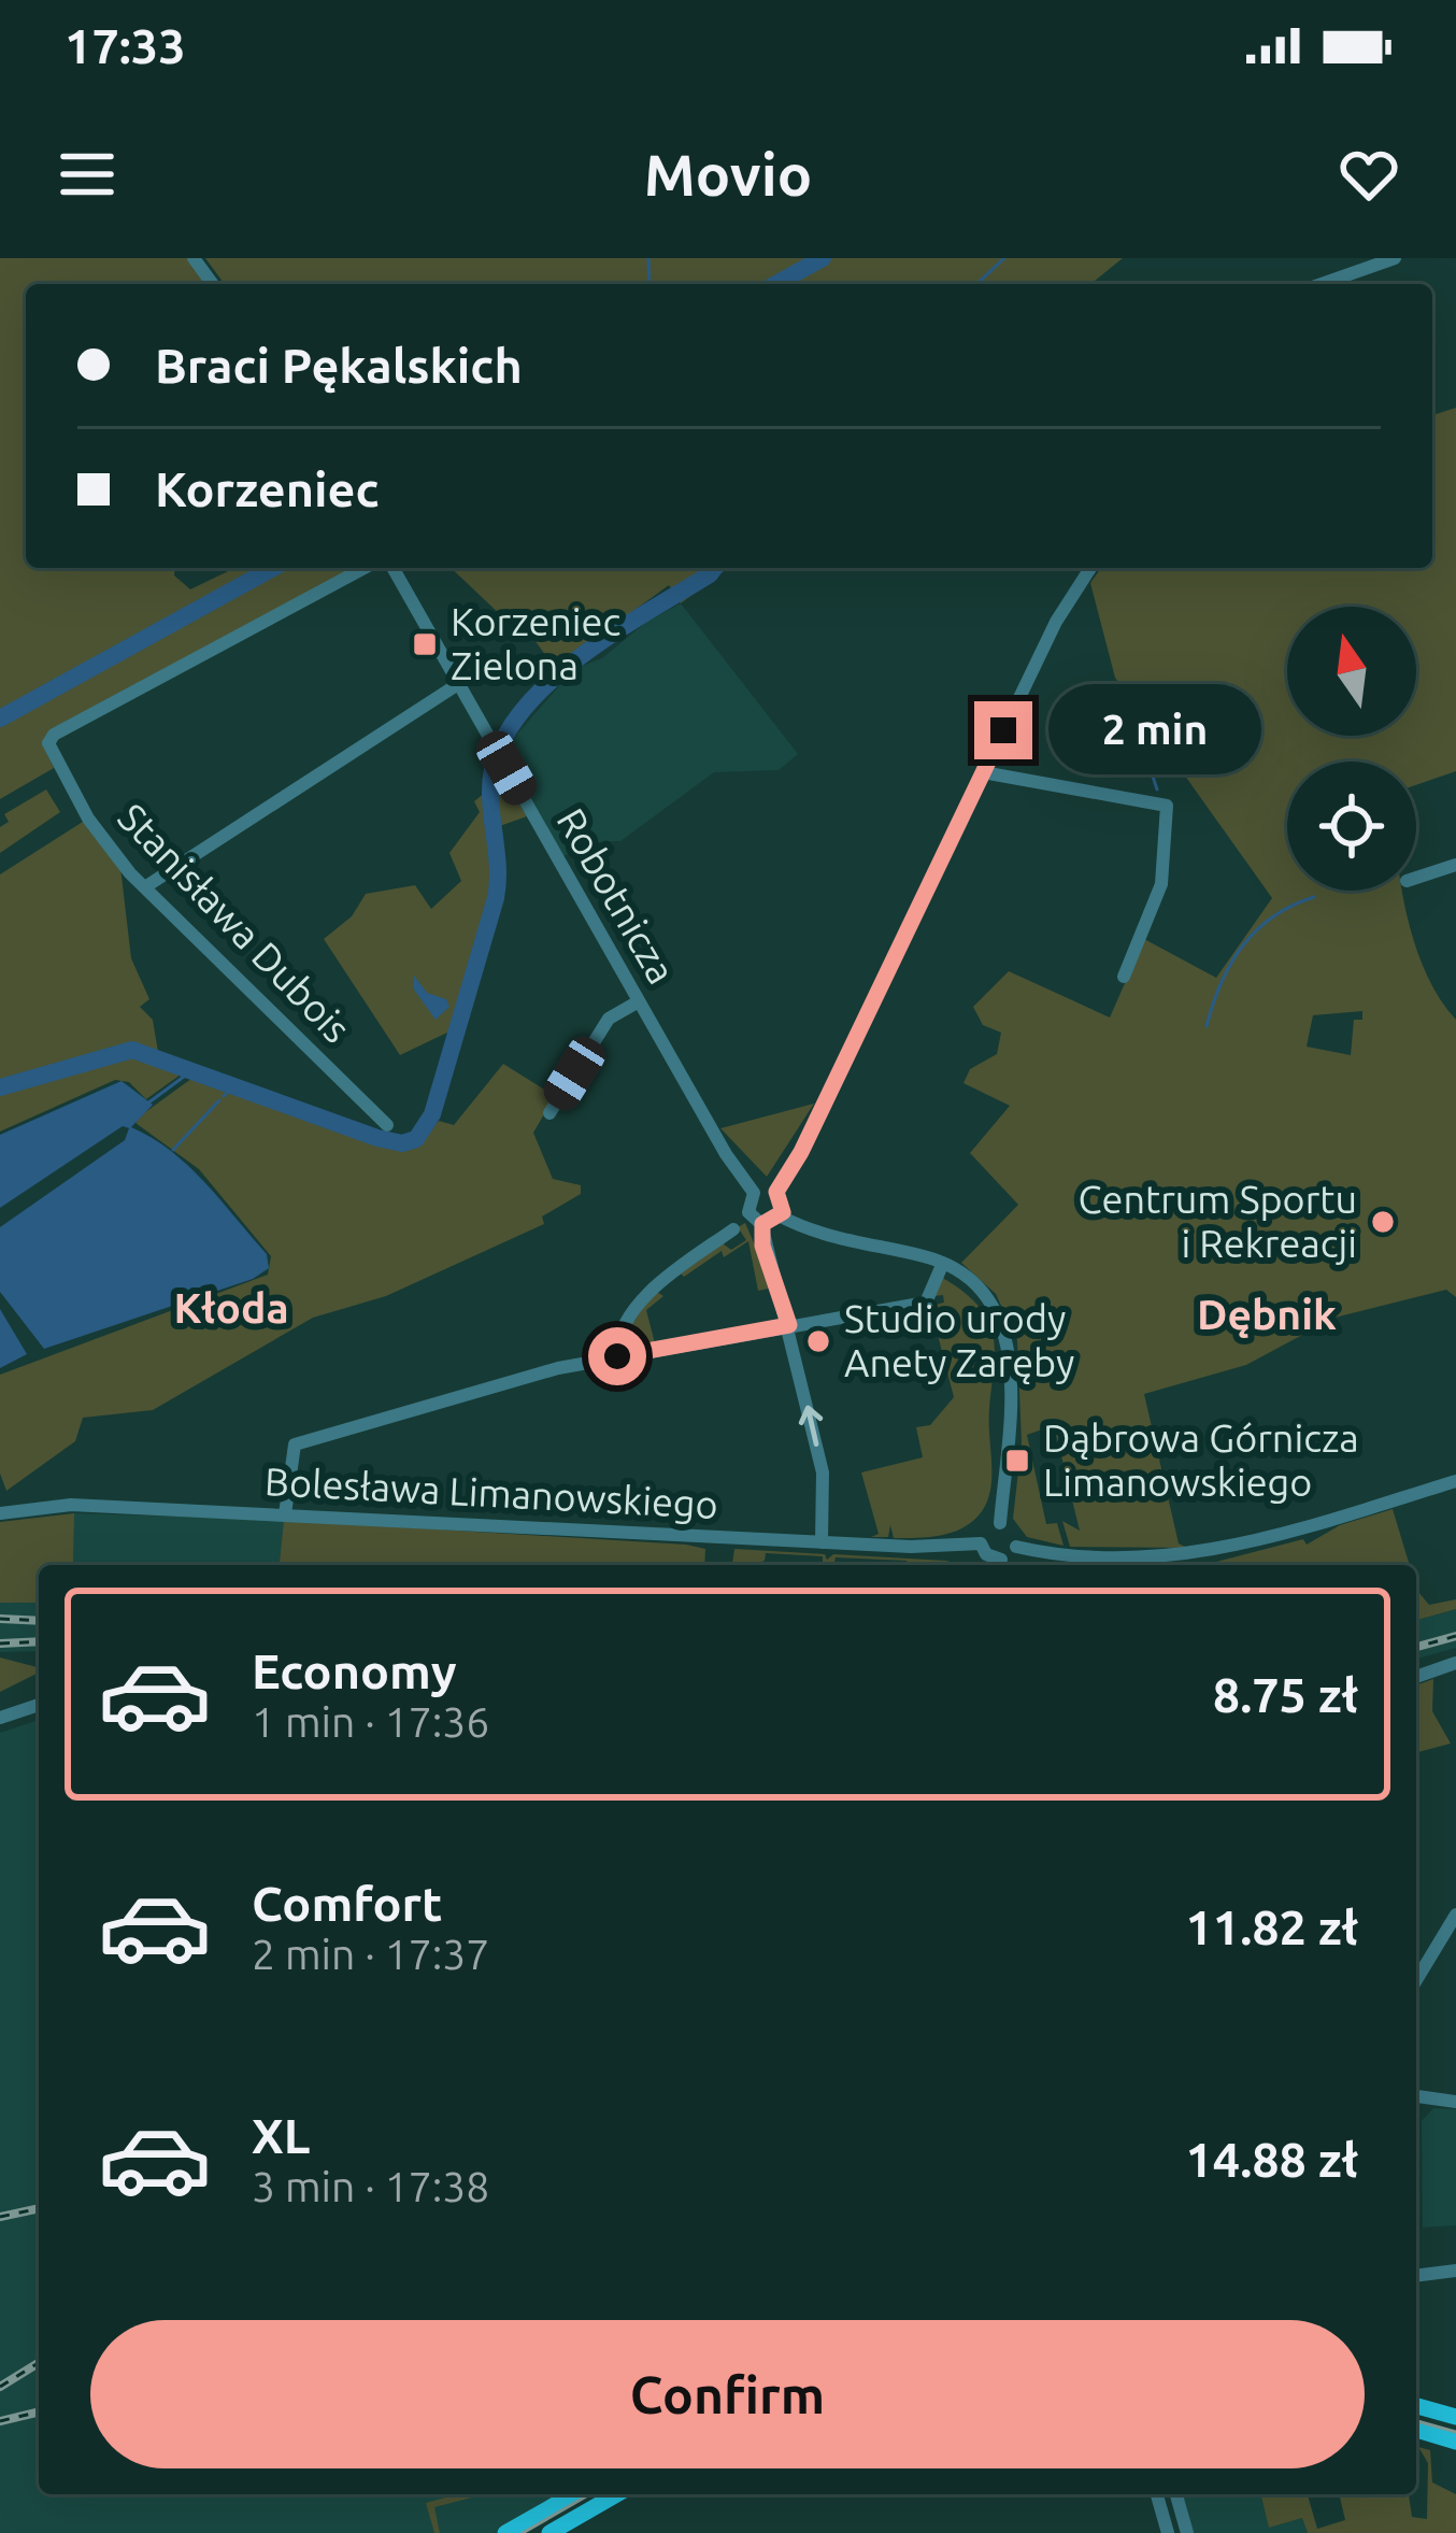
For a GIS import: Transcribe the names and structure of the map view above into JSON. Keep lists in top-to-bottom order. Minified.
{"streets":{"street":["Robotnicza","Stanisława Dubois","Bolesława Limanowskiego"]},"districts":["Kłoda","Dębnik"],"places":{"transit":["Korzeniec Zielona","Dąbrowa Górnicza Limanowskiego"],"other":["Centrum Sportu i Rekreacji","Studio urody Anety Zaręby"]},"north":"top","page":{"status":"17:33","header":"Movio","banner":["Braci Pękalskich","Korzeniec"],"bubble":"2 min","list":[{"name":"Economy","note":"1 min · 17:36","value":"8.75 zł"},{"name":"Comfort","note":"2 min · 17:37","value":"11.82 zł"},{"name":"XL","note":"3 min · 17:38","value":"14.88 zł"}],"buttons":"Confirm"}}
